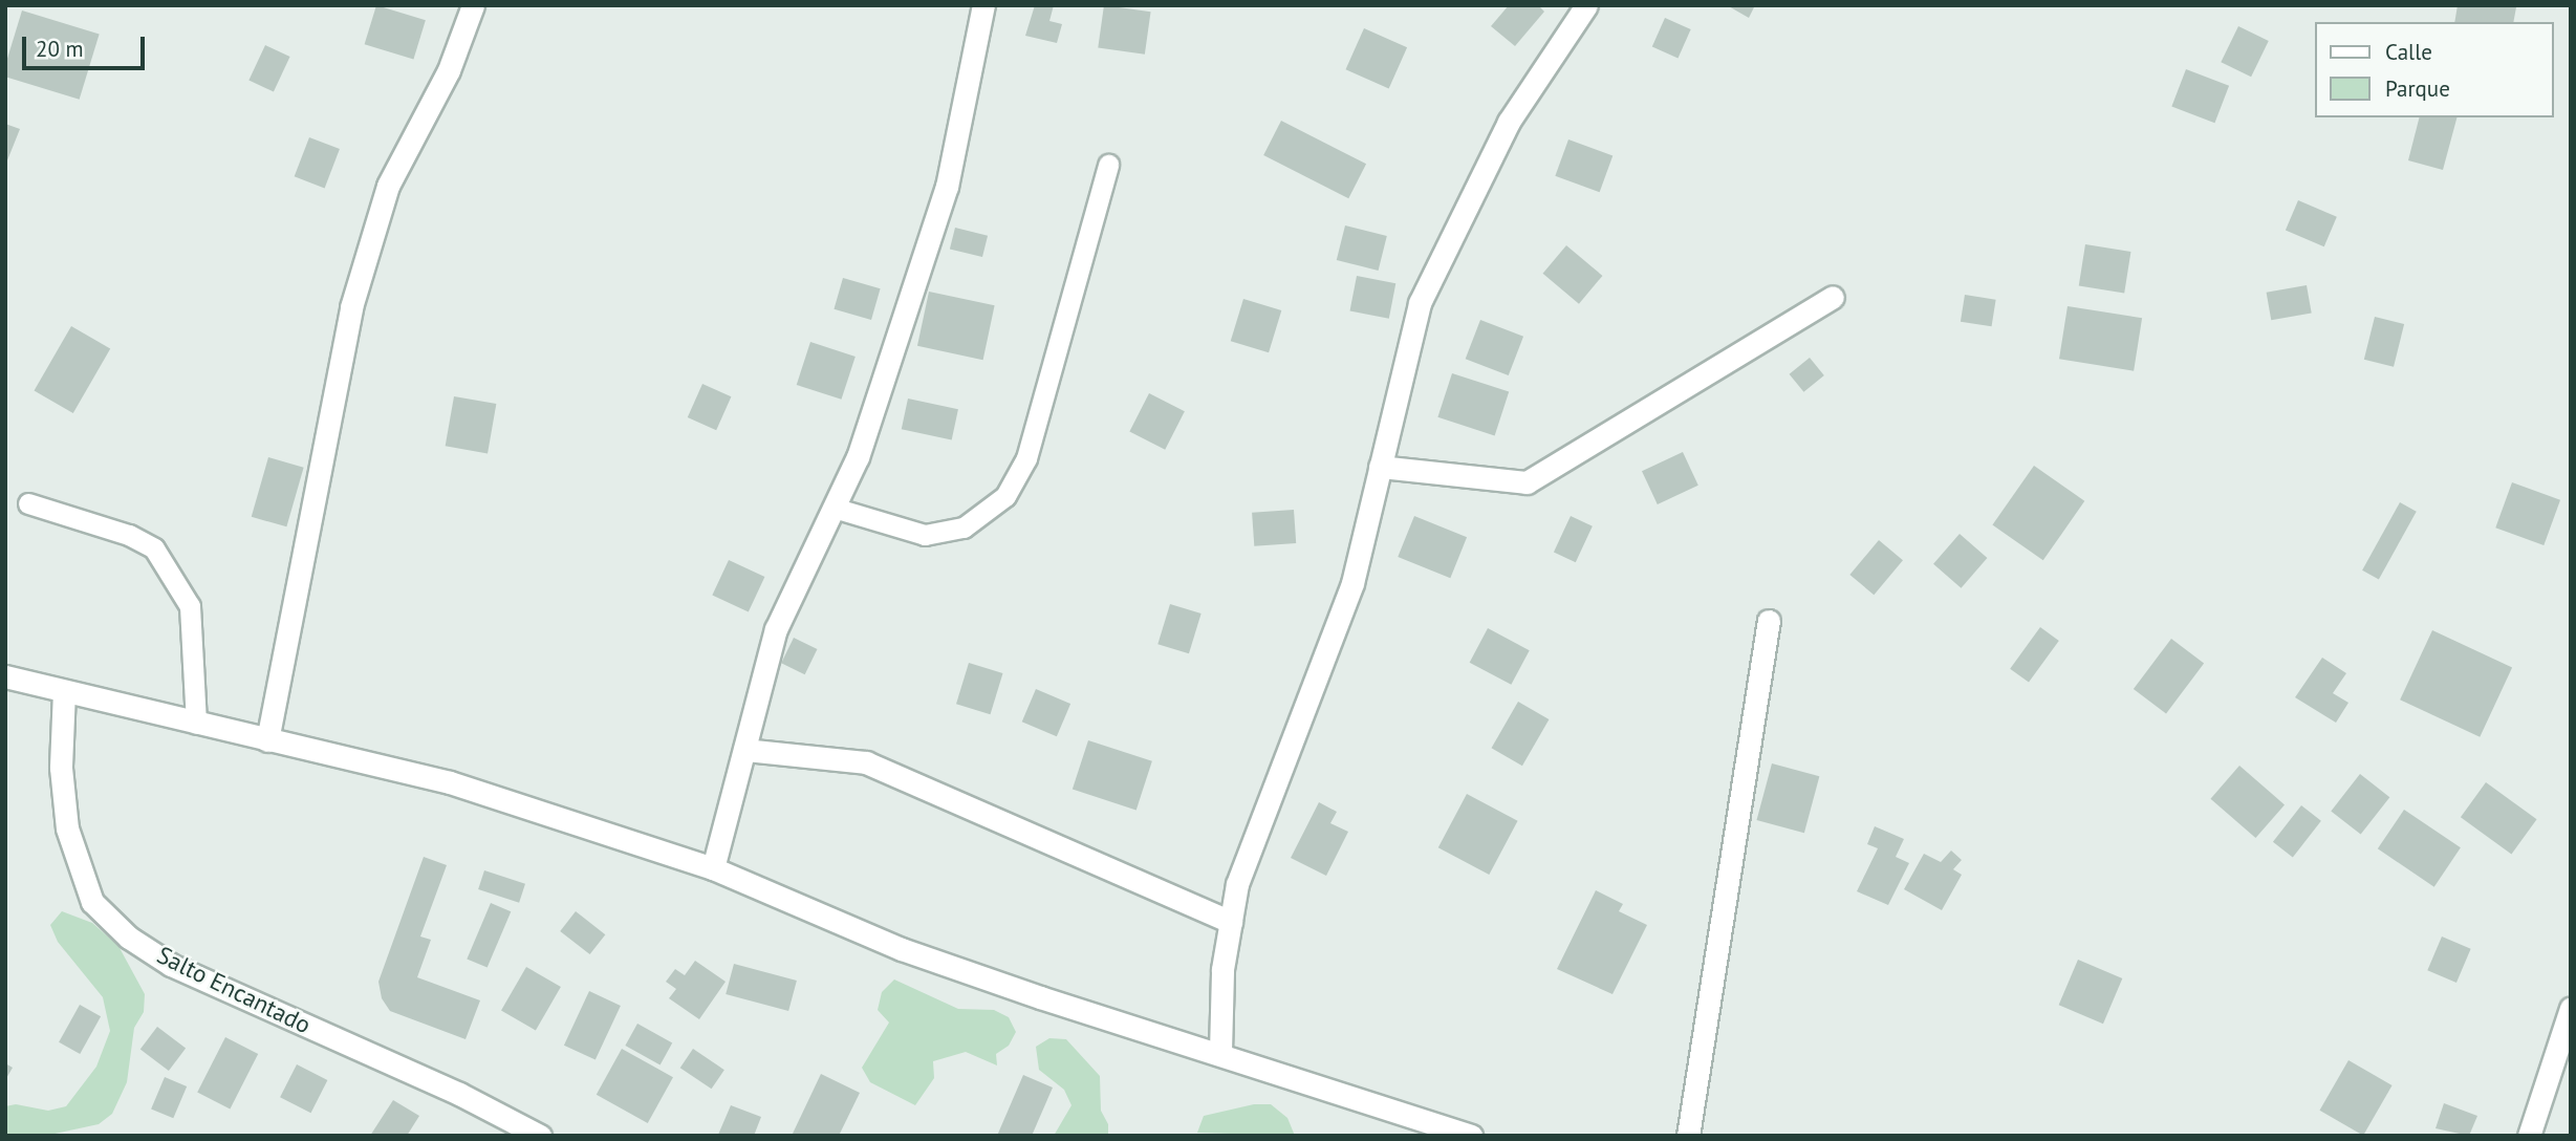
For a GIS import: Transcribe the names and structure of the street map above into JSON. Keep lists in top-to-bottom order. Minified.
{"streets":{"street":["Salto Encantado"]},"legend":["Calle","Parque"],"scale_bar":"20 m"}
